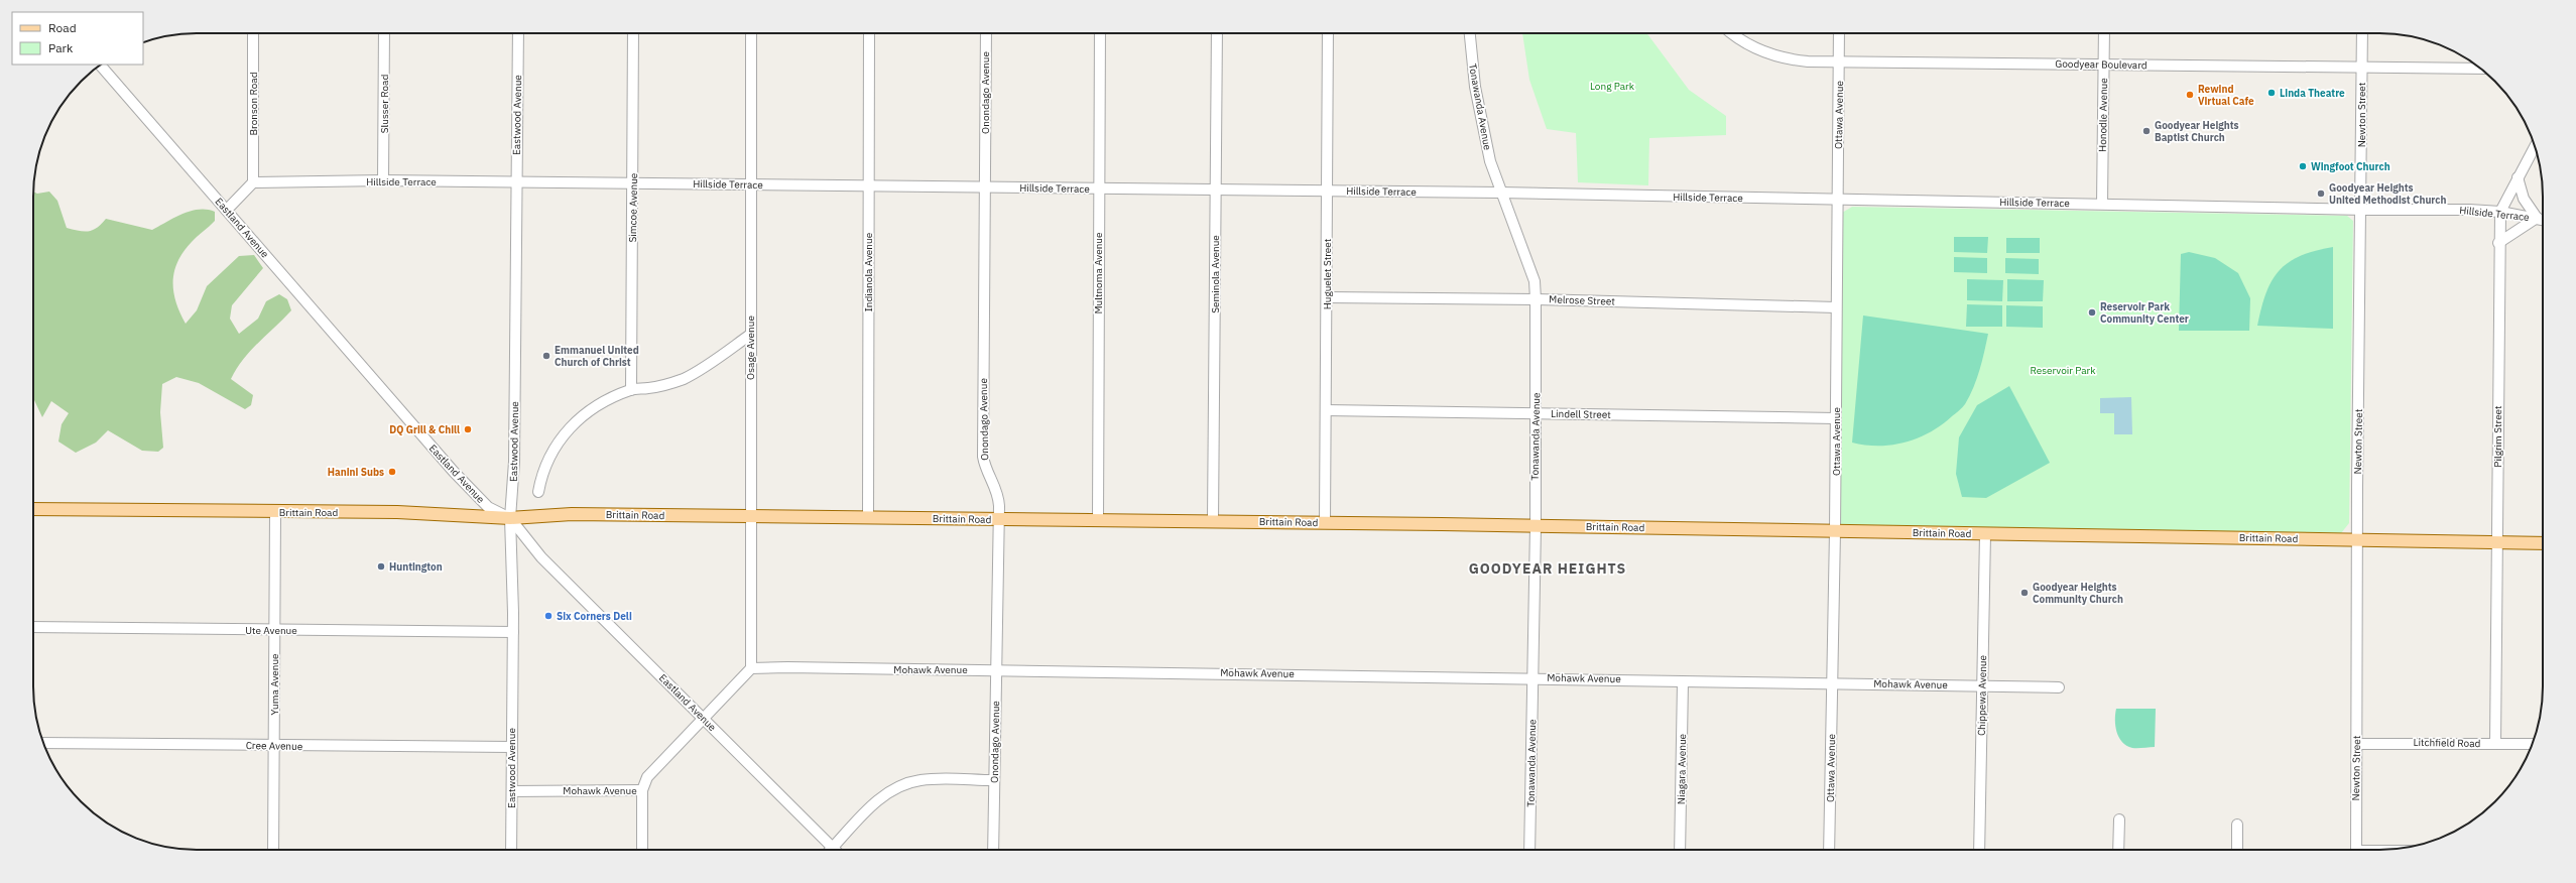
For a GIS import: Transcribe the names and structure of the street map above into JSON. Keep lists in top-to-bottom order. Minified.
{"streets":{"main road":["Brittain Road"],"street":["Goodyear Boulevard","Onondago Avenue","Bronson Road","Slusser Road","Tonawanda Avenue","Eastwood Avenue","Ottawa Avenue","Honodle Avenue","Newton Street","Hillside Terrace","Simcoe Avenue","Eastland Avenue","Indianola Avenue","Multnoma Avenue","Seminola Avenue","Huguelet Street","Melrose Street","Osage Avenue","Lindell Street","Pilgrim Street","Ute Avenue","Mohawk Avenue","Yuma Avenue","Chippewa Avenue","Litchfield Road","Cree Avenue","Niagara Avenue"]},"crossings":[["Goodyear Boulevard","Ottawa Avenue"],["Goodyear Boulevard","Honodle Avenue"],["Goodyear Boulevard","Newton Street"],["Onondago Avenue","Hillside Terrace"],["Onondago Avenue","Brittain Road"],["Onondago Avenue","Mohawk Avenue"],["Bronson Road","Hillside Terrace"],["Slusser Road","Hillside Terrace"],["Tonawanda Avenue","Hillside Terrace"],["Tonawanda Avenue","Melrose Street"],["Tonawanda Avenue","Lindell Street"],["Tonawanda Avenue","Brittain Road"],["Tonawanda Avenue","Mohawk Avenue"],["Eastwood Avenue","Hillside Terrace"],["Eastwood Avenue","Eastland Avenue"],["Eastwood Avenue","Brittain Road"],["Eastwood Avenue","Ute Avenue"],["Eastwood Avenue","Mohawk Avenue"],["Eastwood Avenue","Cree Avenue"],["Ottawa Avenue","Hillside Terrace"],["Ottawa Avenue","Melrose Street"],["Ottawa Avenue","Lindell Street"],["Ottawa Avenue","Brittain Road"],["Ottawa Avenue","Mohawk Avenue"],["Honodle Avenue","Hillside Terrace"],["Newton Street","Hillside Terrace"],["Newton Street","Brittain Road"],["Newton Street","Litchfield Road"],["Hillside Terrace","Simcoe Avenue"],["Hillside Terrace","Indianola Avenue"],["Hillside Terrace","Multnoma Avenue"],["Hillside Terrace","Seminola Avenue"],["Hillside Terrace","Huguelet Street"],["Hillside Terrace","Osage Avenue"],["Hillside Terrace","Pilgrim Street"],["Eastland Avenue","Brittain Road"],["Eastland Avenue","Mohawk Avenue"],["Indianola Avenue","Brittain Road"],["Multnoma Avenue","Brittain Road"],["Seminola Avenue","Brittain Road"],["Huguelet Street","Melrose Street"],["Huguelet Street","Lindell Street"],["Huguelet Street","Brittain Road"],["Osage Avenue","Brittain Road"],["Osage Avenue","Mohawk Avenue"],["Pilgrim Street","Brittain Road"],["Pilgrim Street","Litchfield Road"],["Brittain Road","Yuma Avenue"],["Brittain Road","Chippewa Avenue"],["Ute Avenue","Yuma Avenue"],["Mohawk Avenue","Chippewa Avenue"],["Mohawk Avenue","Niagara Avenue"],["Yuma Avenue","Cree Avenue"]],"districts":["GOODYEAR HEIGHTS"],"parks":["Long Park","Reservoir Park"],"places":["Linda Theatre","Rewind Virtual Cafe","Goodyear Heights Baptist Church","Wingfoot Church","Goodyear Heights United Methodist Church","Reservoir Park Community Center","Emmanuel United Church of Christ","DQ Grill & Chill","Hanini Subs","Huntington","Goodyear Heights Community Church","Six Corners Deli"],"legend":["Road","Park"]}
